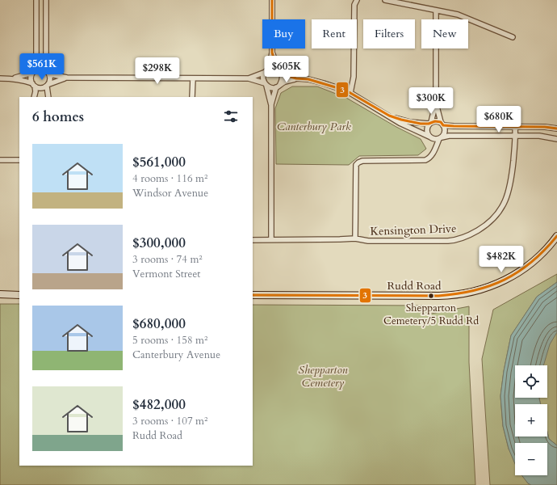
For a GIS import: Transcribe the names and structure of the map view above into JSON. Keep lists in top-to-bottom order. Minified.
{"streets":{"street":["Kensington Drive","Rudd Road"]},"parks":["Canterbury Park","Shepparton Cemetery"],"places":["Shepparton Cemetery/5 Rudd Rd"],"lines":["transit line 3"],"page":{"chip":["Buy","Rent","Filters","New"],"price":["$561K","$605K","$298K","$300K","$680K","$482K"],"heading":"6 homes","list":[{"name":"$561,000","note":"4 rooms · 116 m² · Windsor Avenue"},{"name":"$300,000","note":"3 rooms · 74 m² · Vermont Street"},{"name":"$680,000","note":"5 rooms · 158 m² · Canterbury Avenue"},{"name":"$482,000","note":"3 rooms · 107 m² · Rudd Road"}],"map_buttons":["+","−"]}}
